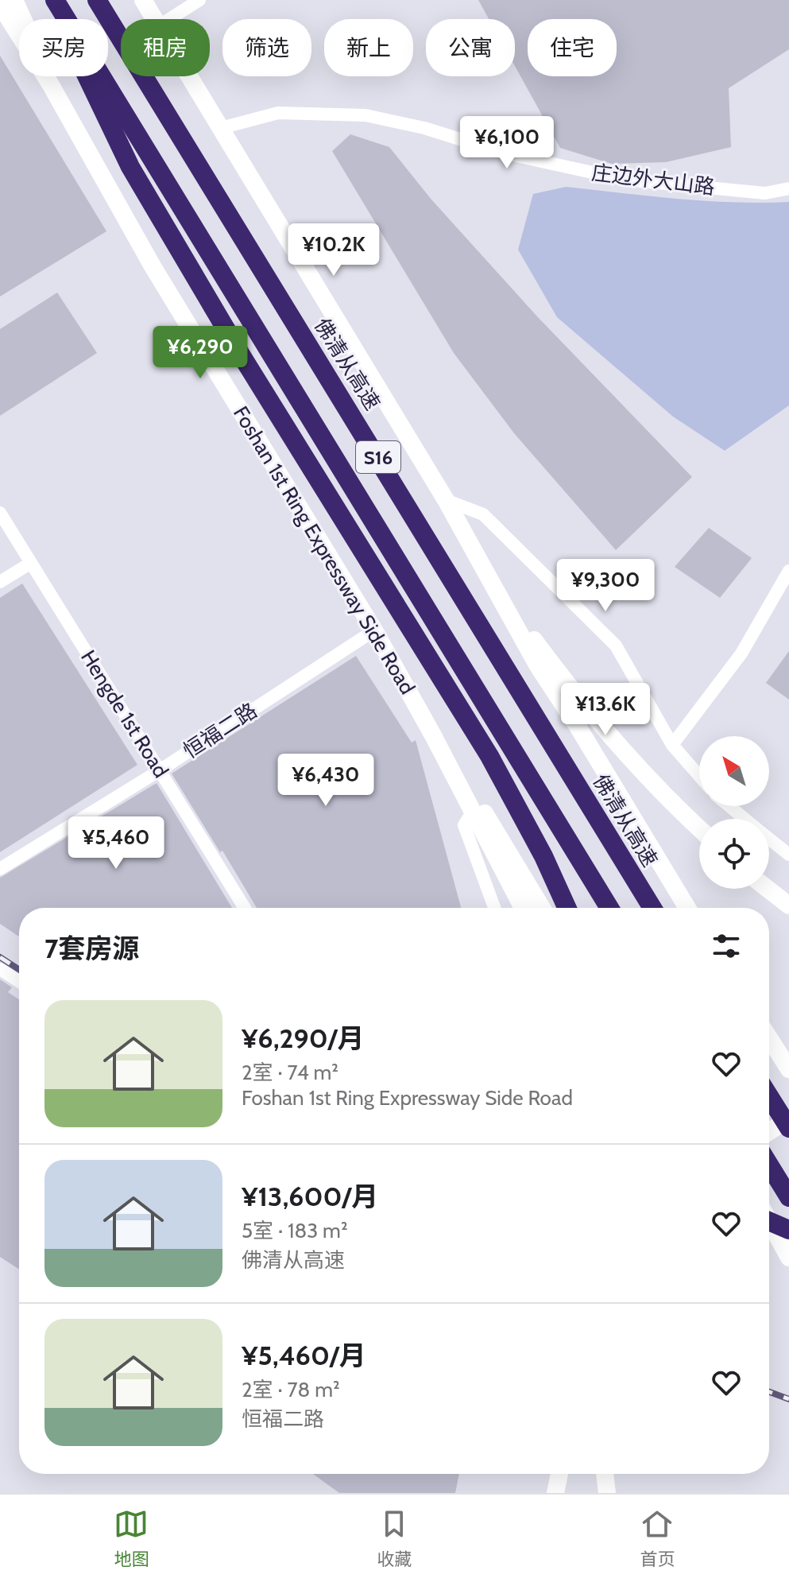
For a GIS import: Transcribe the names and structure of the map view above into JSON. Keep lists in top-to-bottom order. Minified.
{"streets":{"highway":["佛清从高速","S16"],"main road":["Foshan 1st Ring Expressway Side Road"],"street":["庄边外大山路","Hengde 1st Road","恒福二路"]},"crossings":[["Foshan 1st Ring Expressway Side Road","恒福二路"],["Hengde 1st Road","恒福二路"]],"north":"top left","page":{"chip":["买房","租房","筛选","新上","公寓","住宅"],"price":["¥6,100","¥10.2K","¥6,290","¥9,300","¥13.6K","¥6,430","¥5,460"],"heading":"7套房源","list":[{"name":"¥6,290/月","note":"2室 · 74 m² · Foshan 1st Ring Expressway Side Road"},{"name":"¥13,600/月","note":"5室 · 183 m² · 佛清从高速"},{"name":"¥5,460/月","note":"2室 · 78 m² · 恒福二路"}],"tabs":["地图","收藏","首页"]}}
